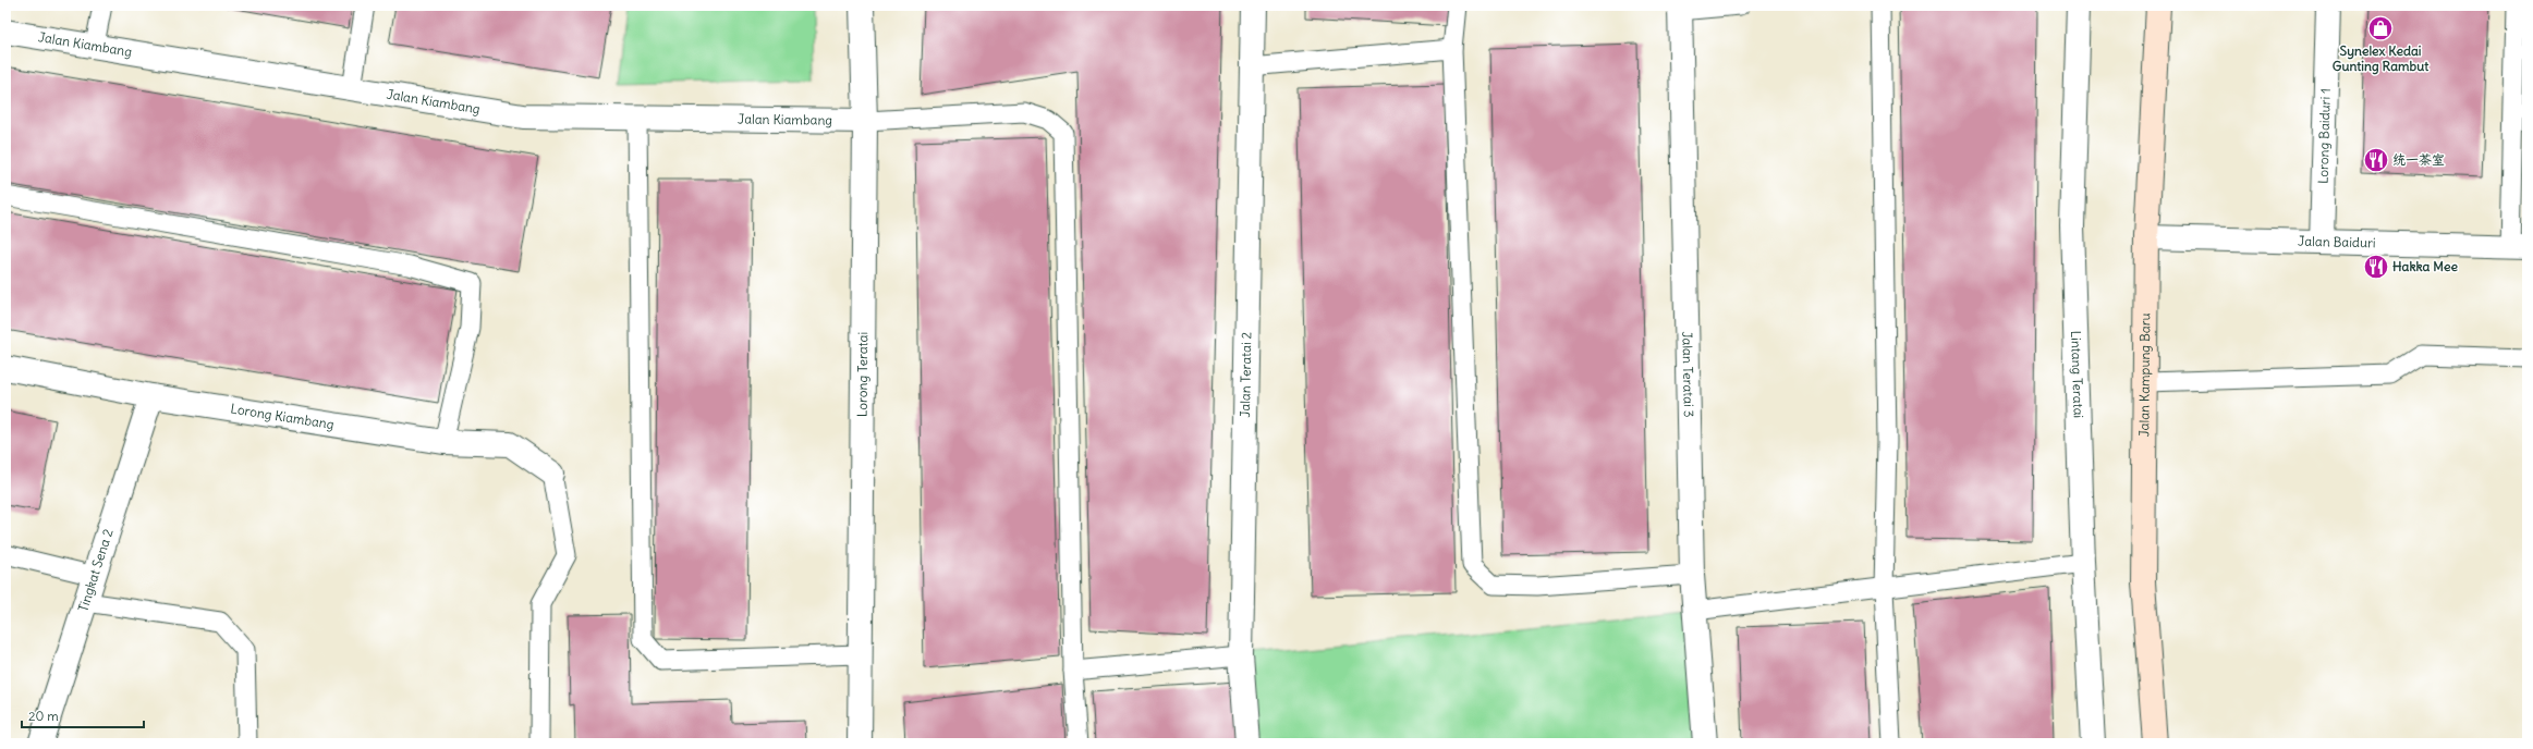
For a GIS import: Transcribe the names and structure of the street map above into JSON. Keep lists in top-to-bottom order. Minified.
{"streets":{"street":["Jalan Kiambang","Lorong Baiduri 1","Jalan Baiduri","Lorong Teratai","Jalan Teratai 2","Jalan Teratai 3","Lintang Teratai","Jalan Kampung Baru","Lorong Kiambang","Tingkat Sena 2"]},"crossings":[["Jalan Kiambang","Lorong Teratai"],["Lorong Baiduri 1","Jalan Baiduri"],["Jalan Baiduri","Jalan Kampung Baru"],["Lorong Kiambang","Tingkat Sena 2"]],"places":{"shop":["Synelex Kedai Gunting Rambut"],"restaurant":["统一茶室","Hakka Mee"]},"scale_bar":"20 m"}
